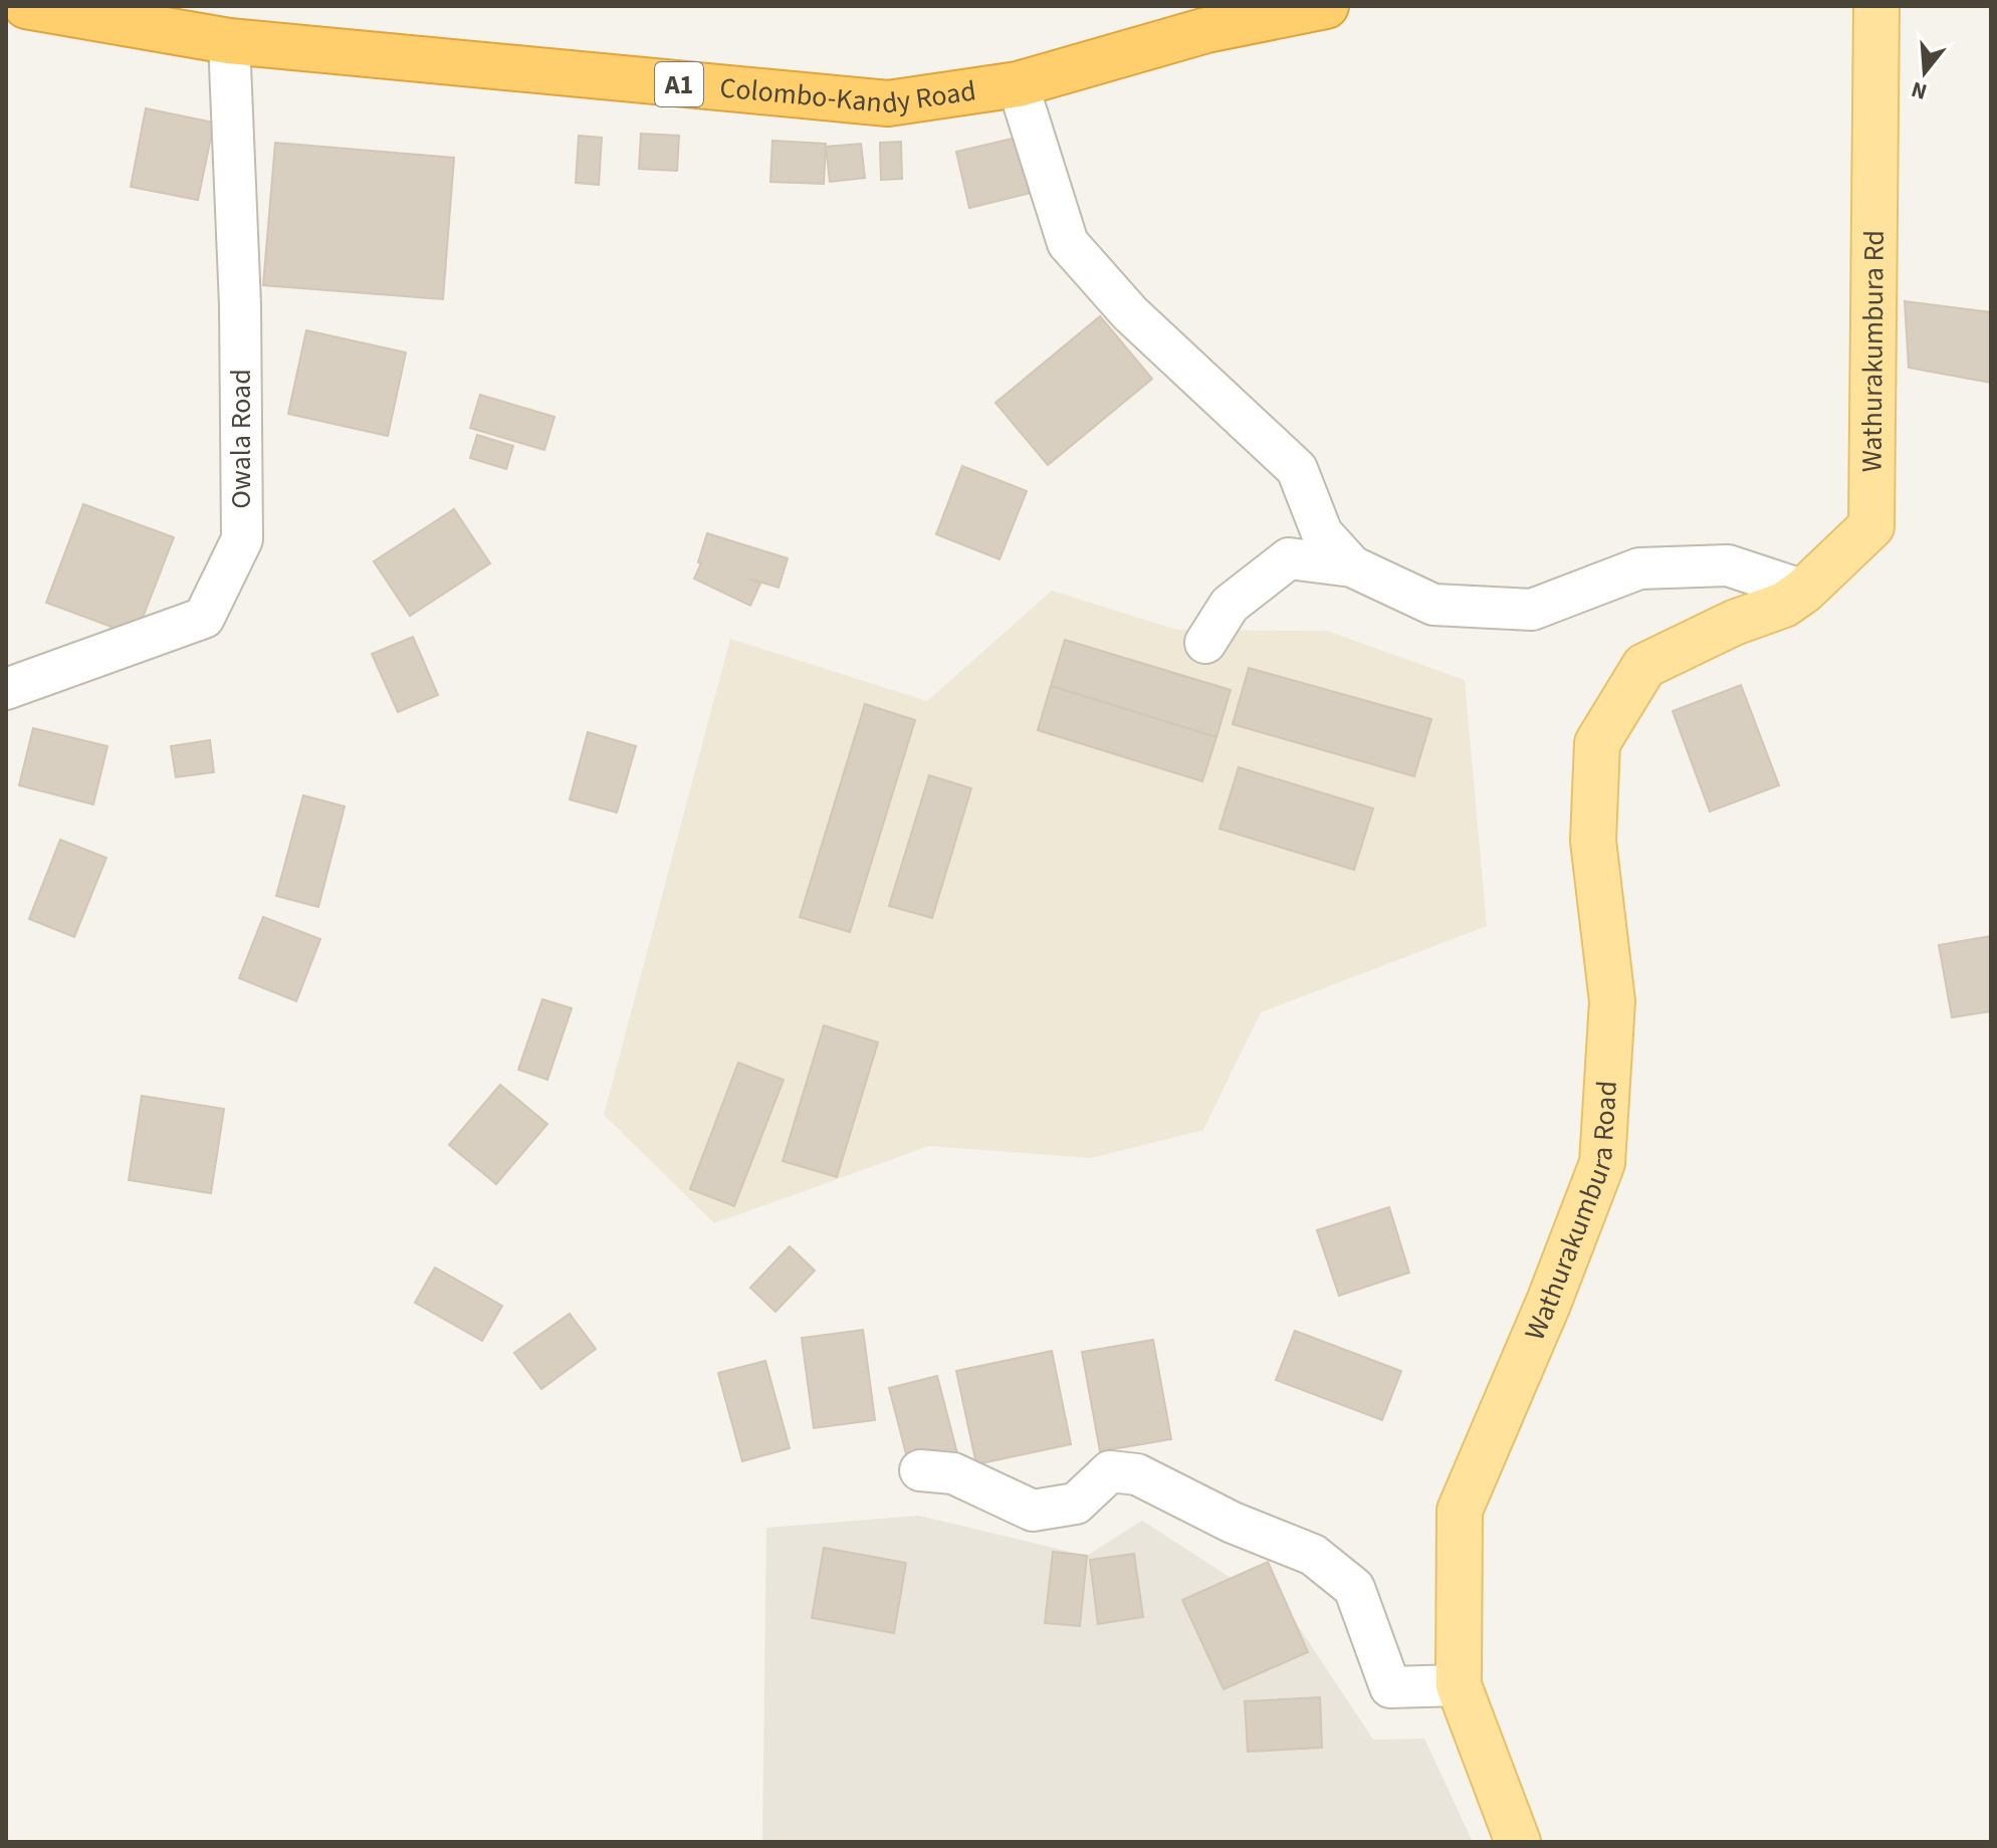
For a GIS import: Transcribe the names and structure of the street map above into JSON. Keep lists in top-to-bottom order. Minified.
{"streets":{"highway":["A1","Colombo-Kandy Road"],"main road":["Wathurakumbura Rd","Wathurakumbura Road"],"street":["Owala Road"]},"crossings":[["Colombo-Kandy Road","Owala Road"],["Wathurakumbura Rd","Wathurakumbura Road"]],"north":"bottom"}
